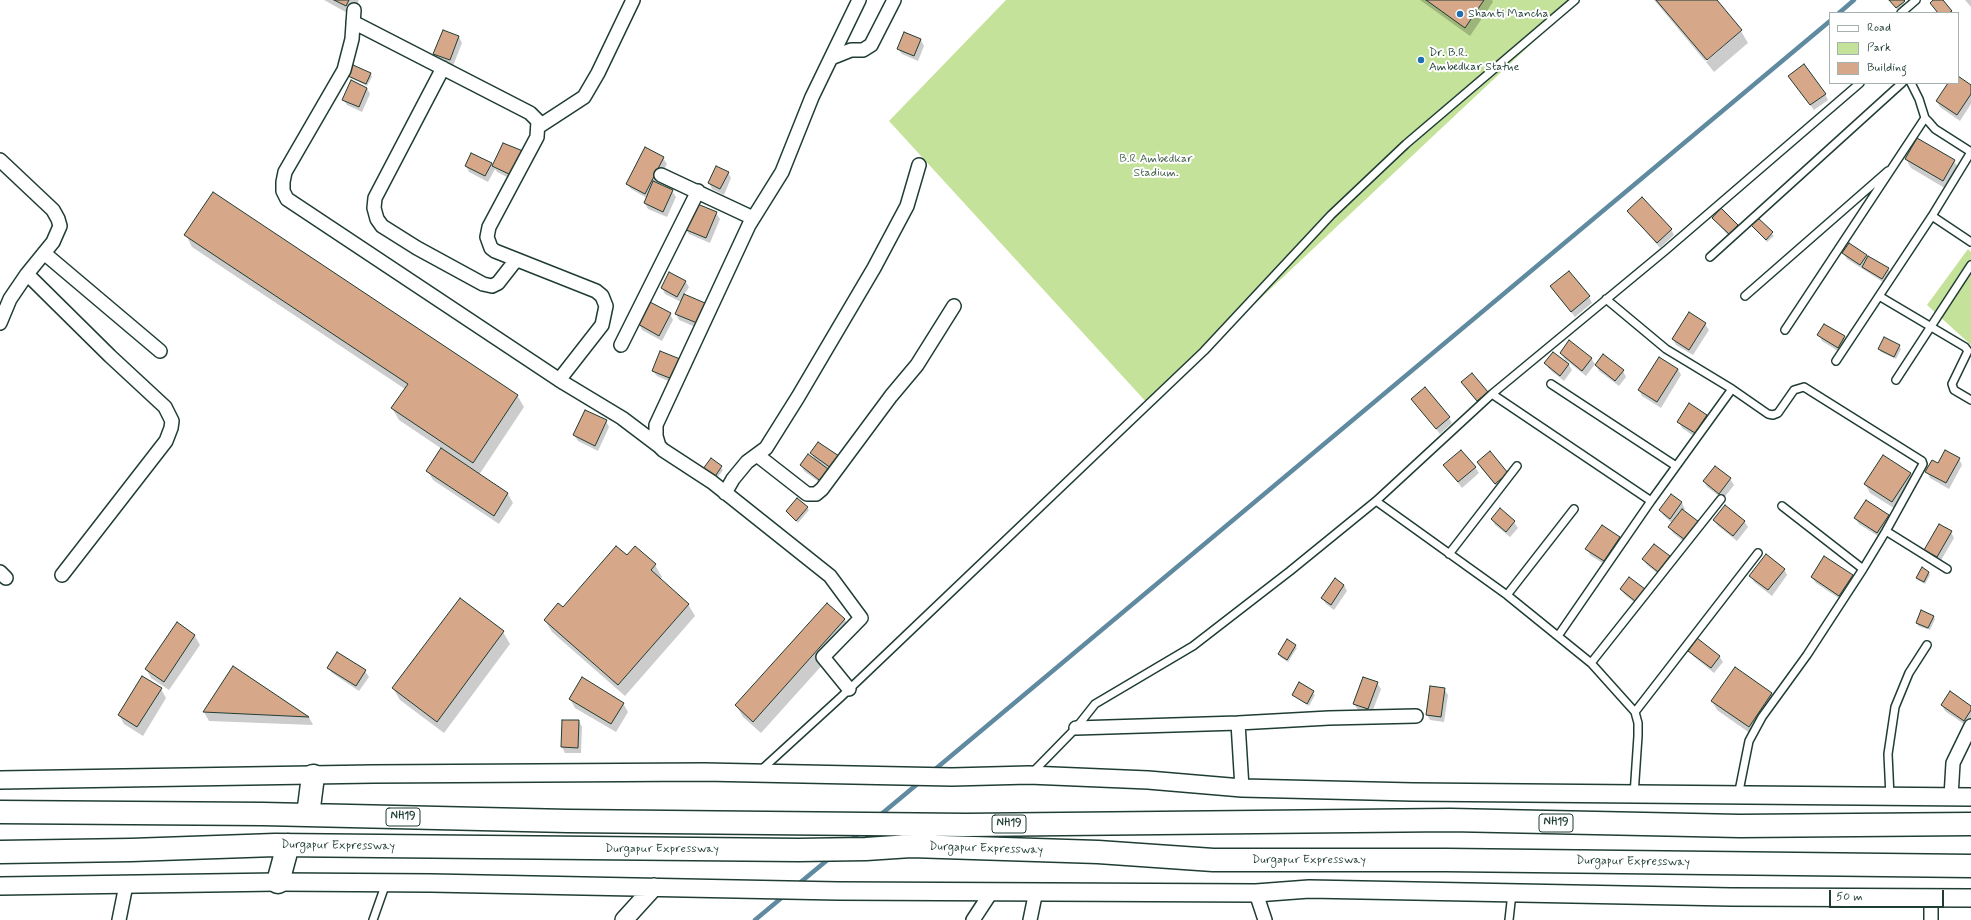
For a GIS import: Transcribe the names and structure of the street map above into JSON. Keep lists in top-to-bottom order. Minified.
{"streets":{"highway":["NH19","Durgapur Expressway"]},"parks":["B.R Ambedkar Stadium."],"places":["Shanti Mancha","Dr. B.R. Ambedkar Statue"],"legend":["Road","Park","Building"],"scale_bar":"50 m"}
